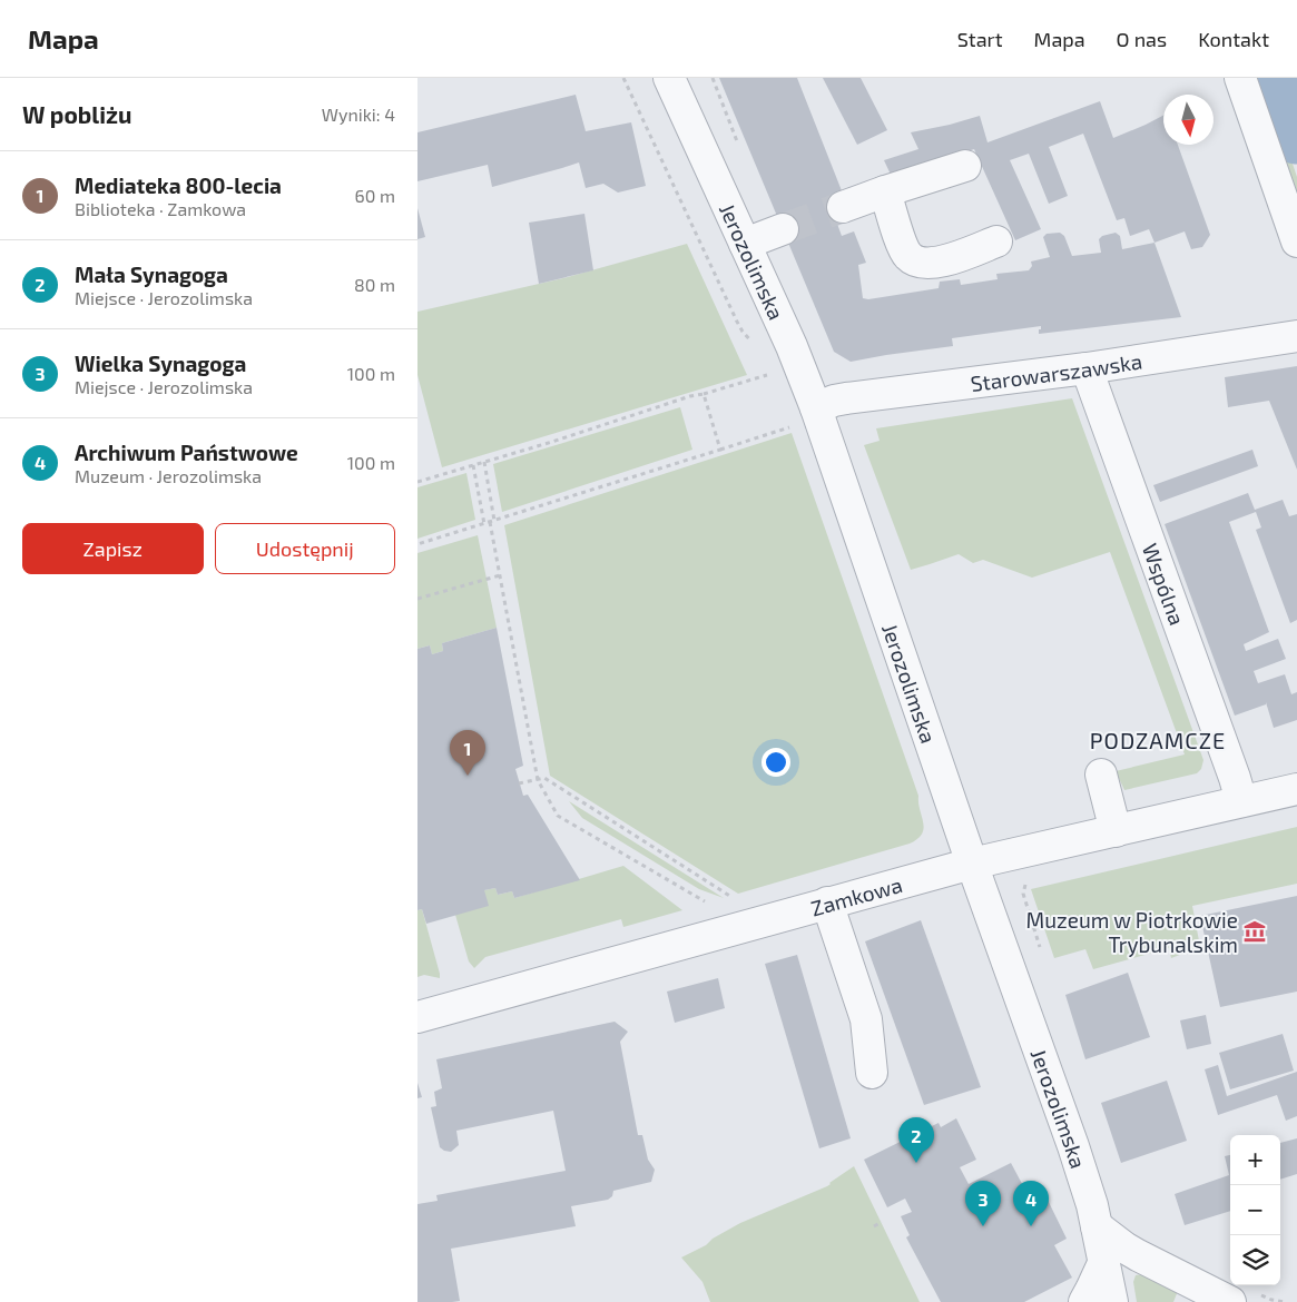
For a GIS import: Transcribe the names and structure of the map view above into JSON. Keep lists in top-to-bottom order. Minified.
{"streets":{"street":["Jerozolimska","Starowarszawska","Wspólna","Zamkowa"]},"crossings":[["Jerozolimska","Starowarszawska"],["Jerozolimska","Zamkowa"],["Starowarszawska","Wspólna"],["Wspólna","Zamkowa"]],"districts":["PODZAMCZE"],"places":{"museum":["Muzeum w Piotrkowie Trybunalskim"]},"north":"bottom","page":{"header":"Mapa","nav":["Start","Mapa","O nas","Kontakt"],"heading":["W pobliżu","Wyniki: 4"],"list":[{"mark":"1","name":"Mediateka 800-lecia","note":"Biblioteka · Zamkowa","value":"60 m"},{"mark":"2","name":"Mała Synagoga","note":"Miejsce · Jerozolimska","value":"80 m"},{"mark":"3","name":"Wielka Synagoga","note":"Miejsce · Jerozolimska","value":"100 m"},{"mark":"4","name":"Archiwum Państwowe","note":"Muzeum · Jerozolimska","value":"100 m"}],"buttons":["Zapisz","Udostępnij"],"pins":["1","2","3","4"],"map_buttons":["+","−"]}}
